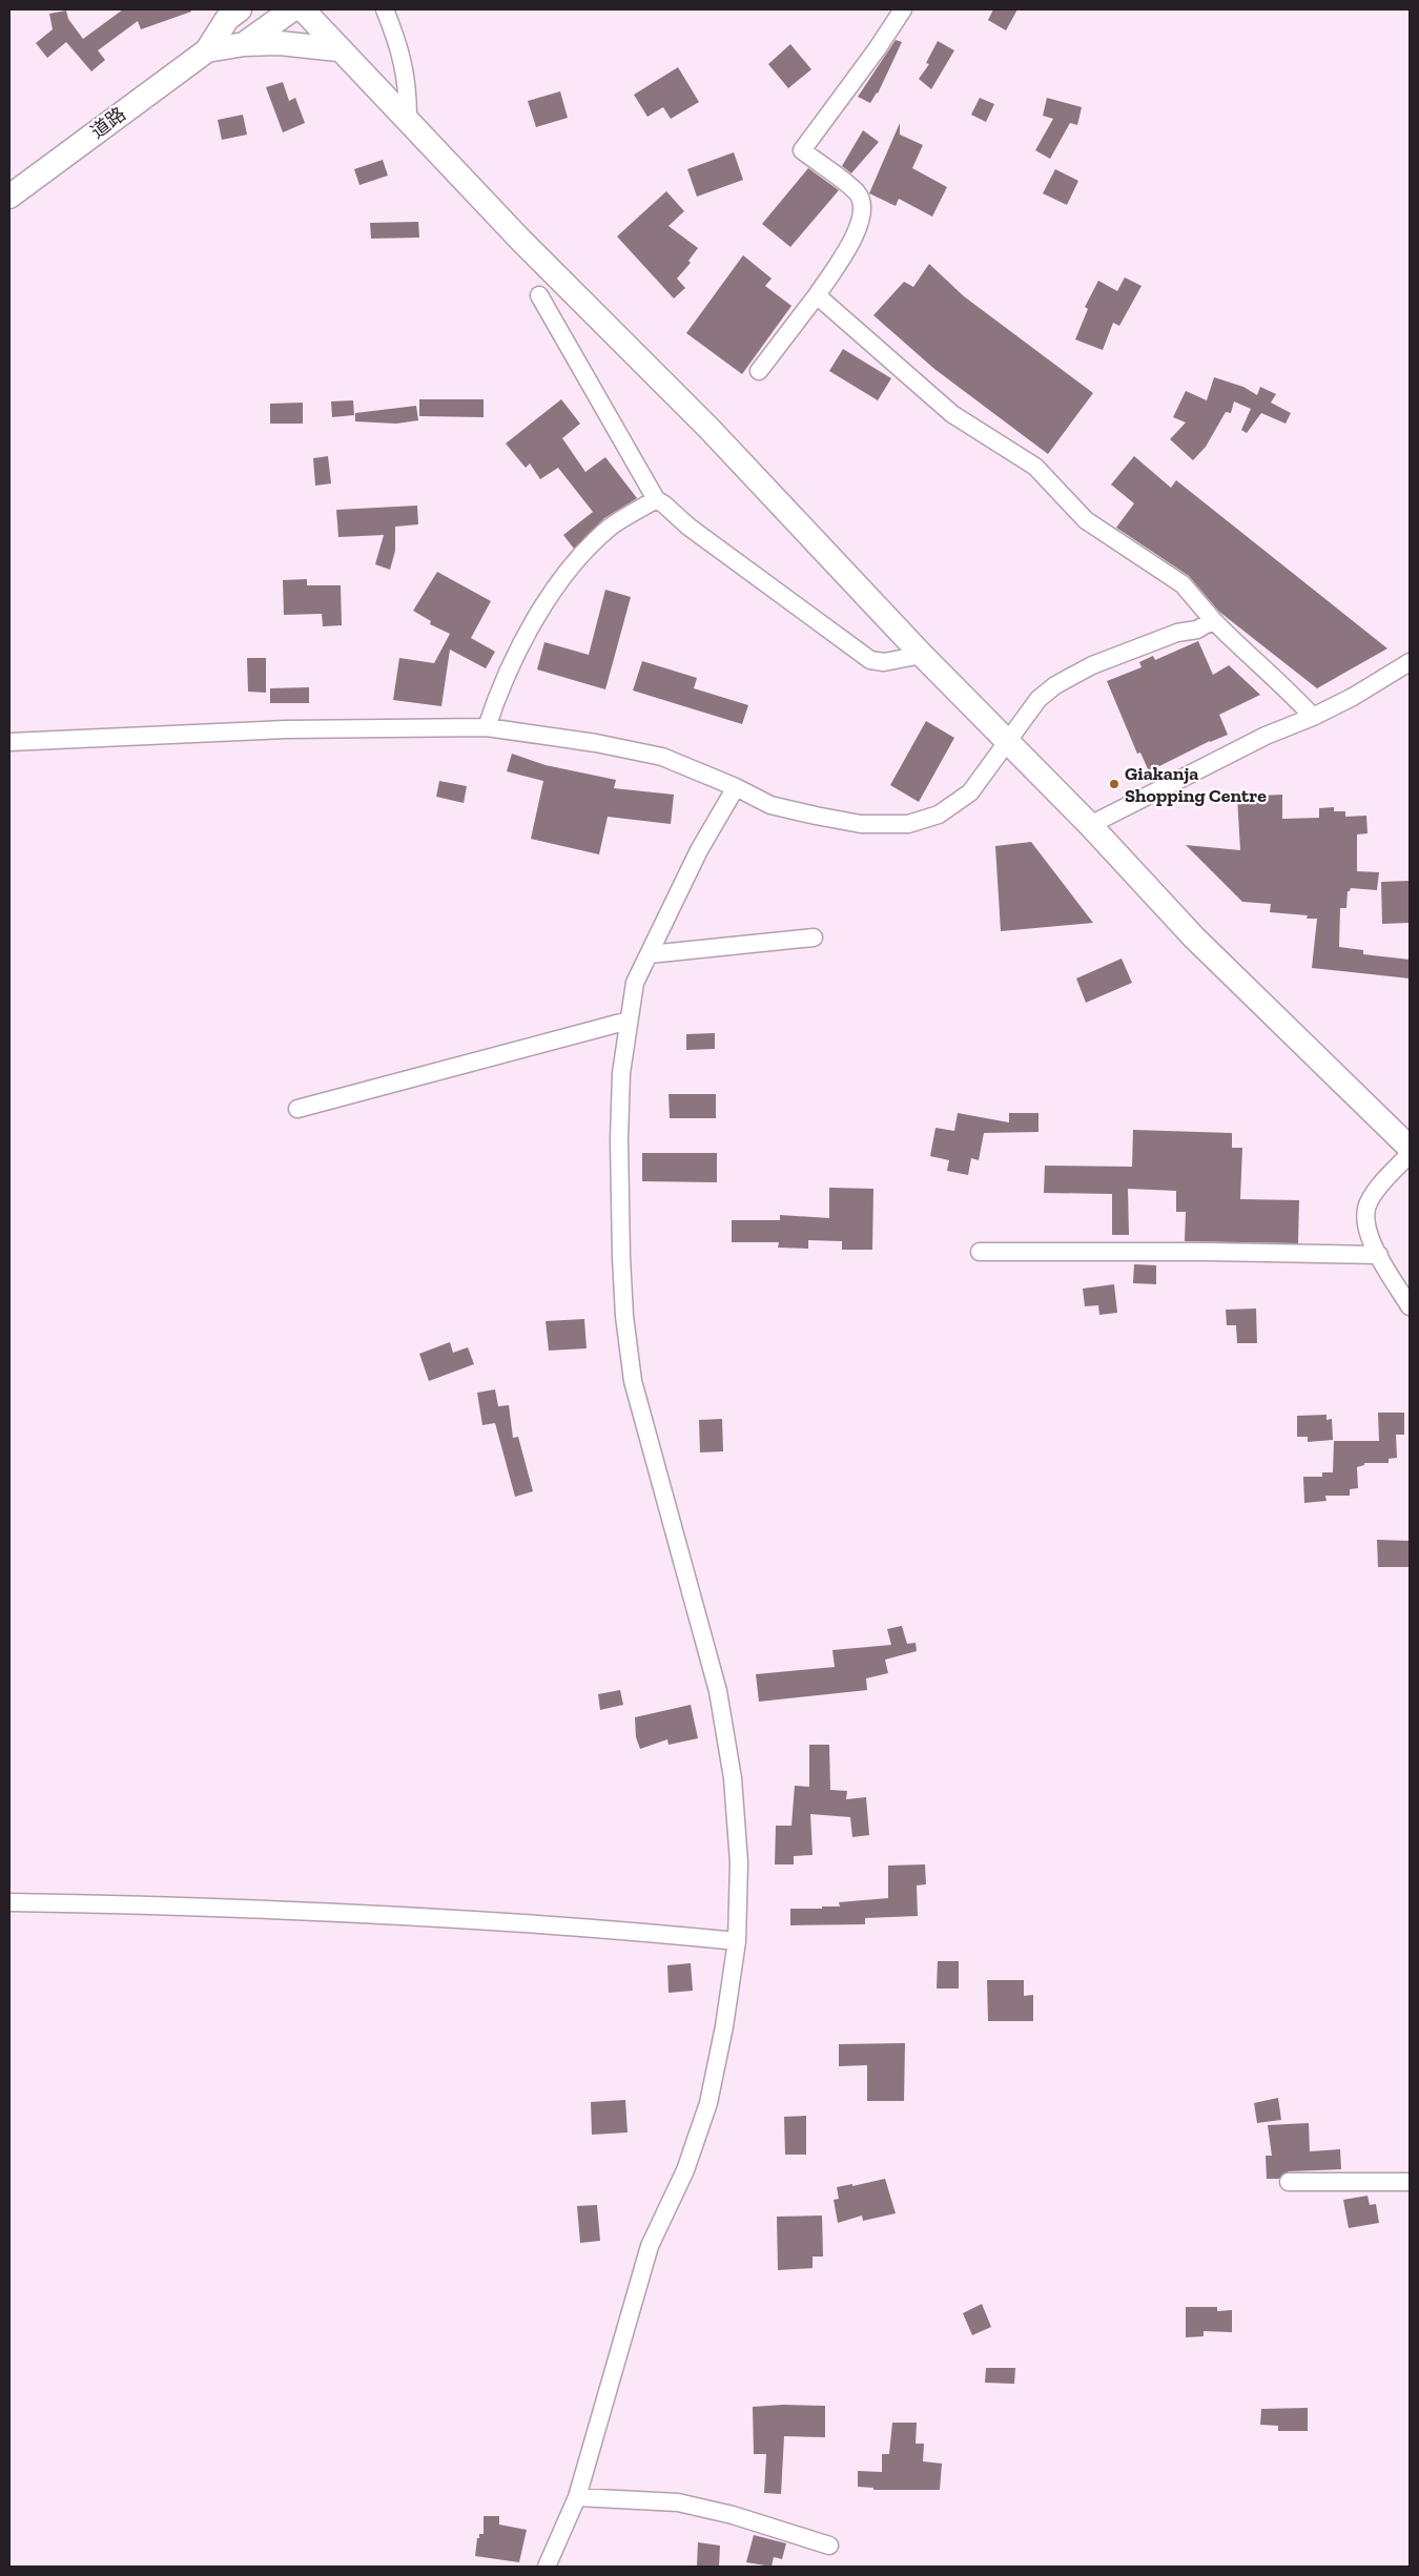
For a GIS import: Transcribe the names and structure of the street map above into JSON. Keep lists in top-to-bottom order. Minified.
{"streets":{"main road":["道路"]},"places":["Giakanja Shopping Centre"]}
